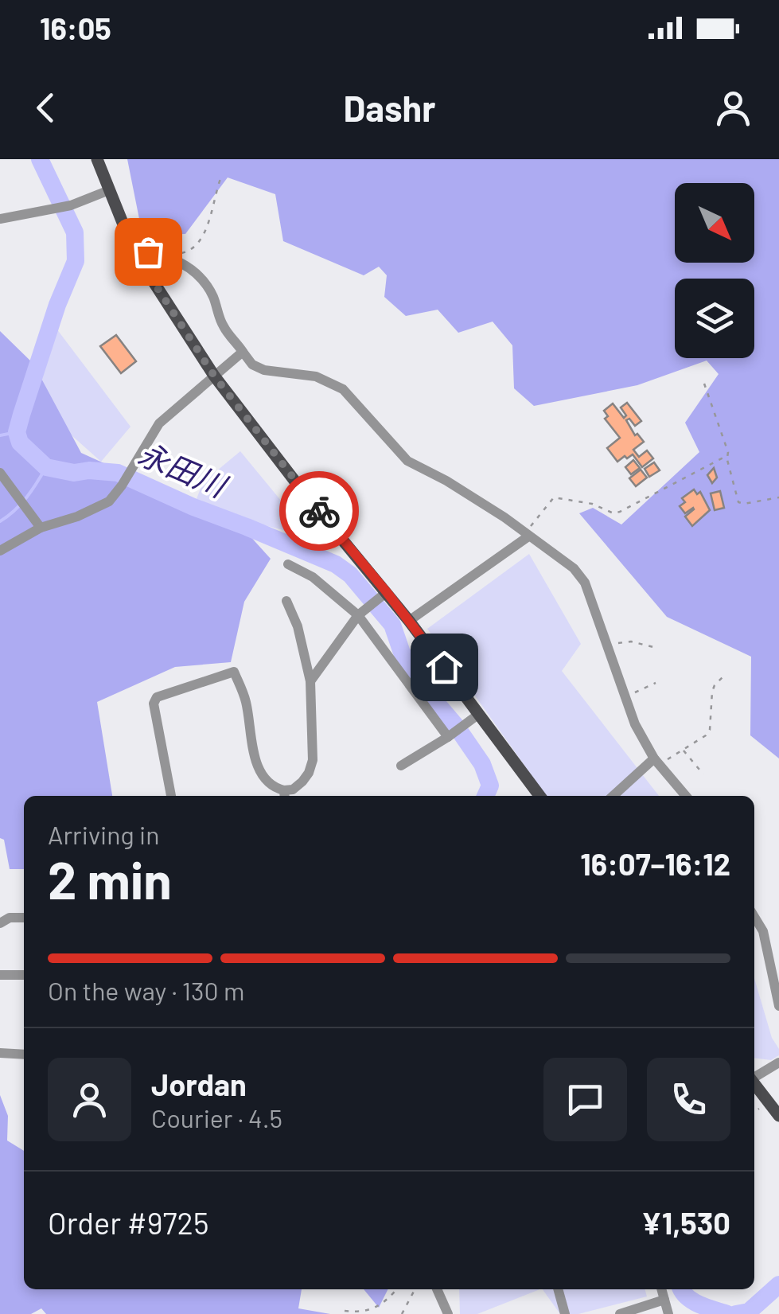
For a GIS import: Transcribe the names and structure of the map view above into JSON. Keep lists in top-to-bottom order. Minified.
{"water":["永田川"],"north":"bottom right","page":{"status":"16:05","header":"Dashr","heading":["2 min","Arriving in","16:07–16:12"],"panel":["Jordan","Courier · 4.5","Order #9725","¥1,530"],"bar":"On the way · 130 m"}}
